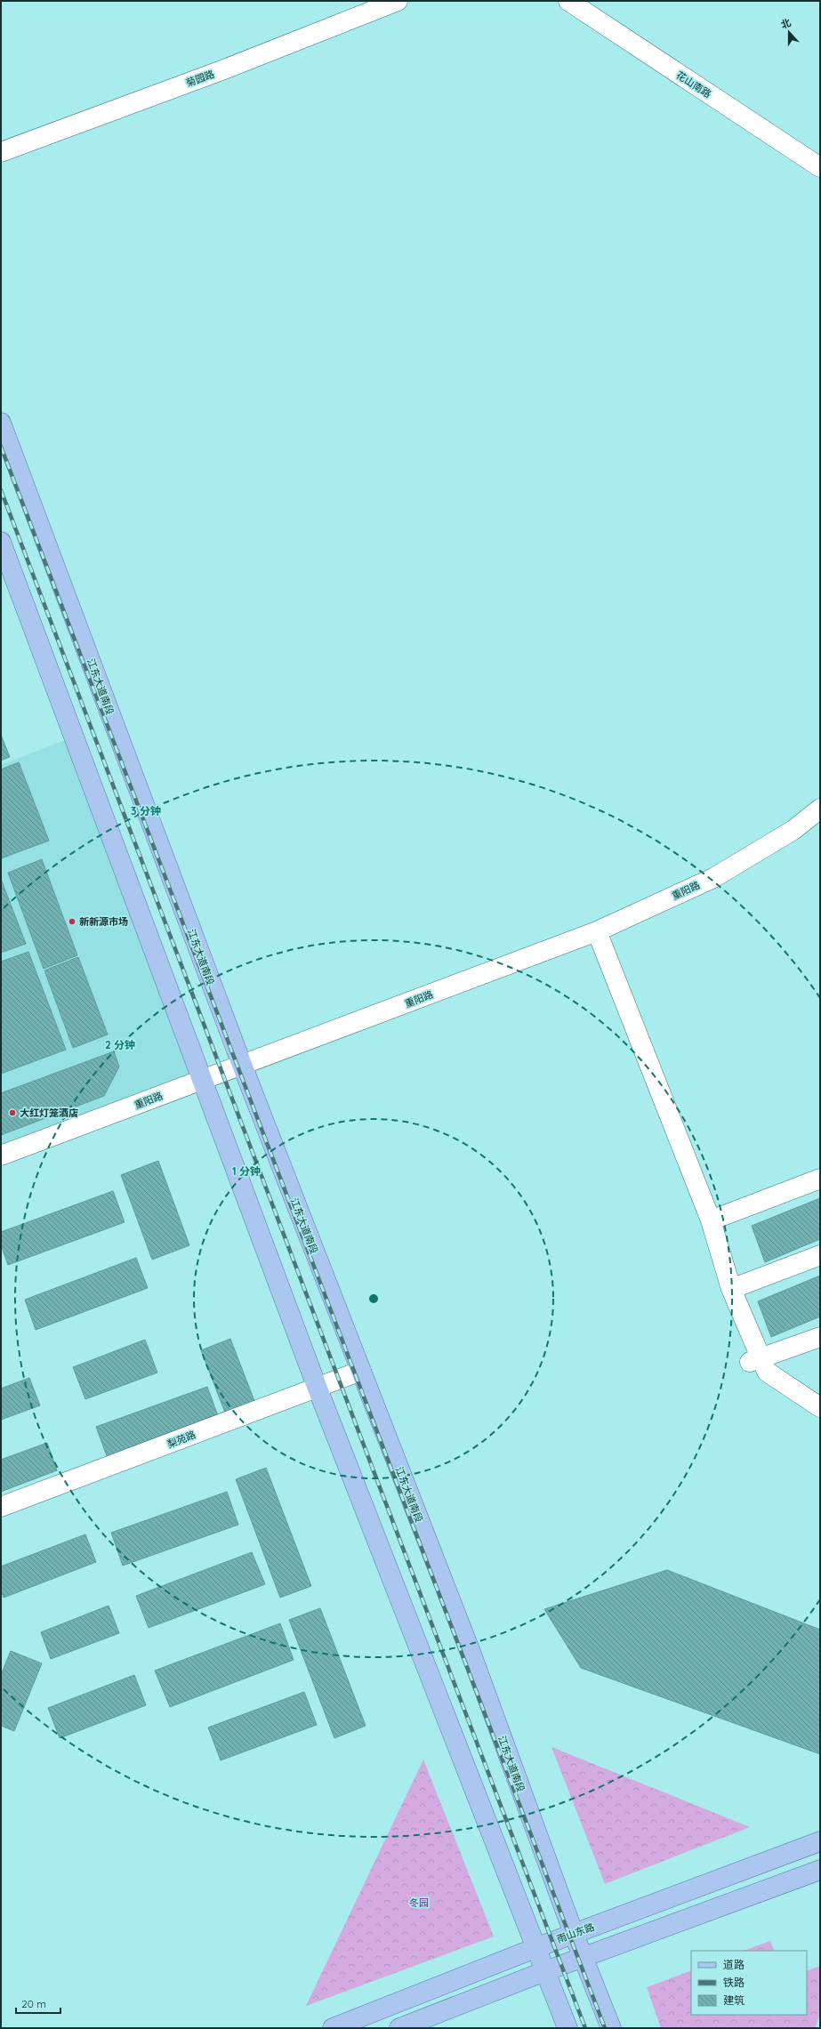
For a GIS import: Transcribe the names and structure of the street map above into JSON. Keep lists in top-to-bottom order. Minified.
{"streets":{"main road":["江东大道南段","雨山东路"],"street":["菊园路","花山南路","重阳路","梨苑路"]},"crossings":[["江东大道南段","重阳路"],["江东大道南段","梨苑路"],["江东大道南段","雨山东路"]],"parks":["冬园"],"places":["新新源市场","大红灯笼酒店"],"legend":["道路","铁路","建筑"],"scale_bar":"20 m","north":"top","rings":["3 分钟","2 分钟","1 分钟"]}
